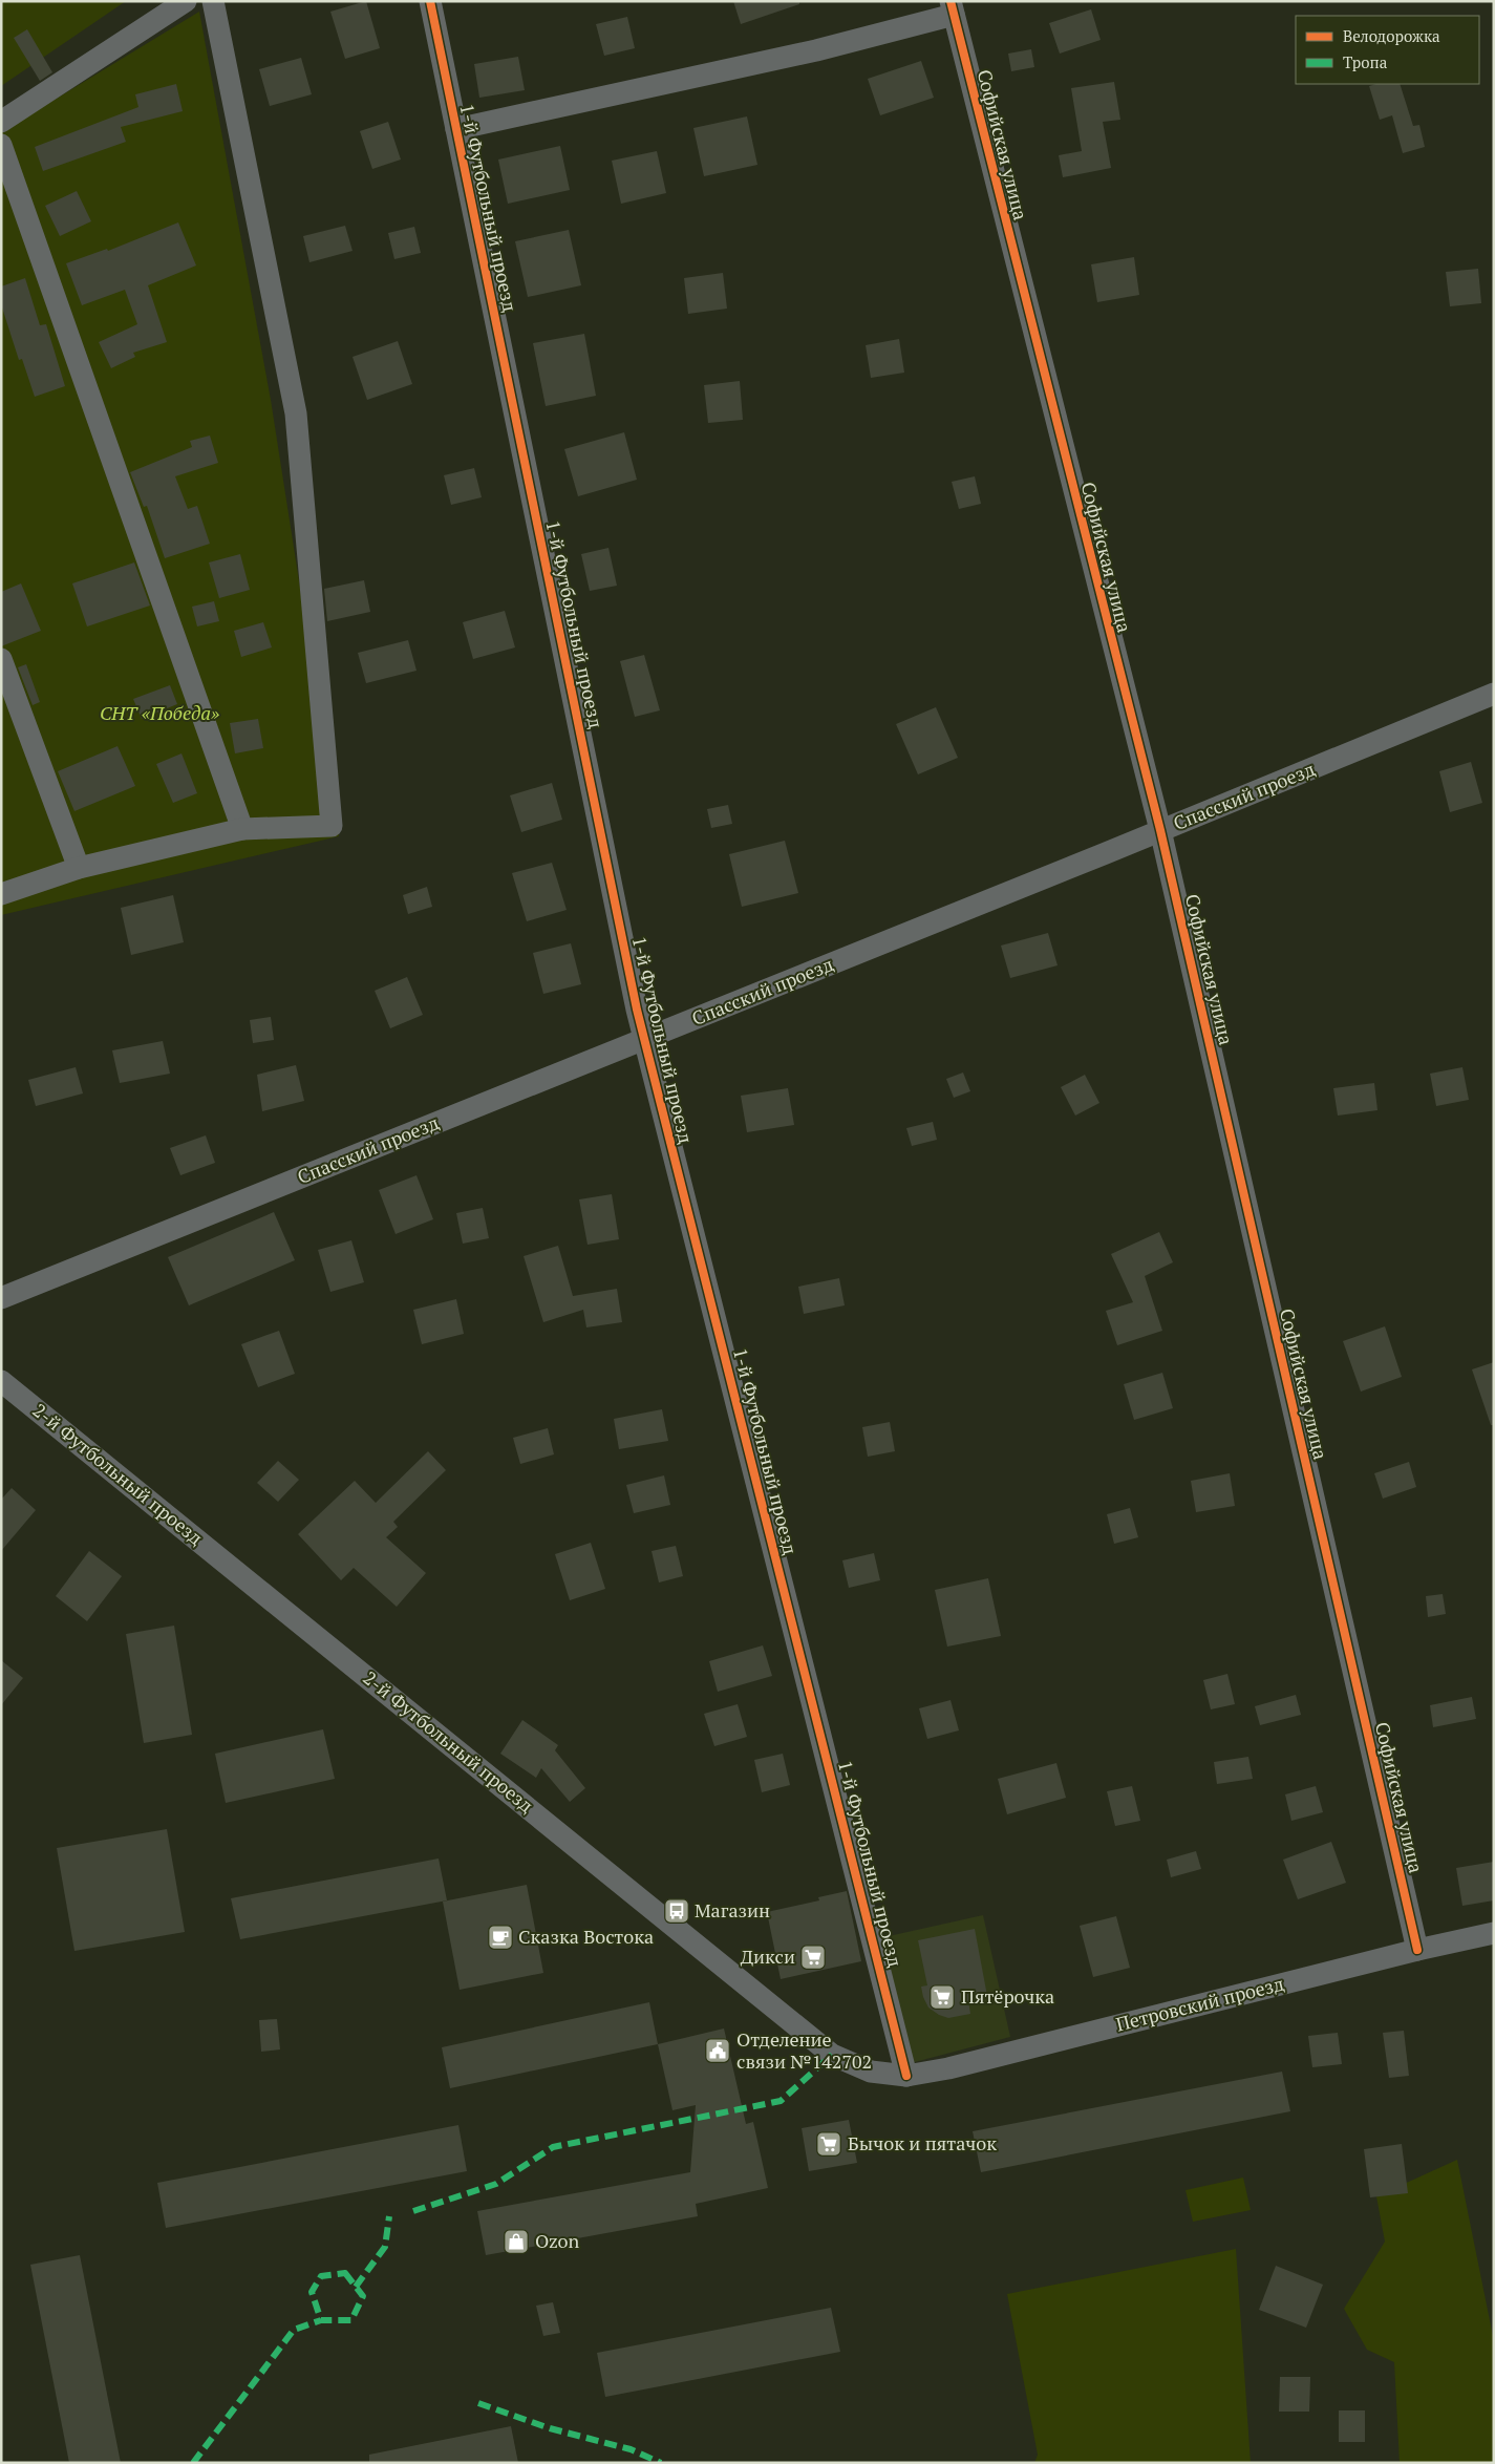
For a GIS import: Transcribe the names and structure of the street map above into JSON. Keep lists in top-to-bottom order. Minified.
{"streets":{"street":["Софийская улица","1-й Футбольный проезд","Спасский проезд","2-й Футбольный проезд","Петровский проезд"]},"crossings":[["Софийская улица","Спасский проезд"],["Софийская улица","Петровский проезд"],["1-й Футбольный проезд","Спасский проезд"],["1-й Футбольный проезд","2-й Футбольный проезд"],["1-й Футбольный проезд","Петровский проезд"],["2-й Футбольный проезд","Петровский проезд"]],"parks":["СНТ «Победа»"],"places":{"bus stop":["Магазин"],"cafe":["Сказка Востока"],"supermarket":["Дикси","Пятёрочка","Бычок и пятачок"],"public building":["Отделение связи №142702"],"shop":["Ozon"]},"legend":["Велодорожка","Тропа"]}
